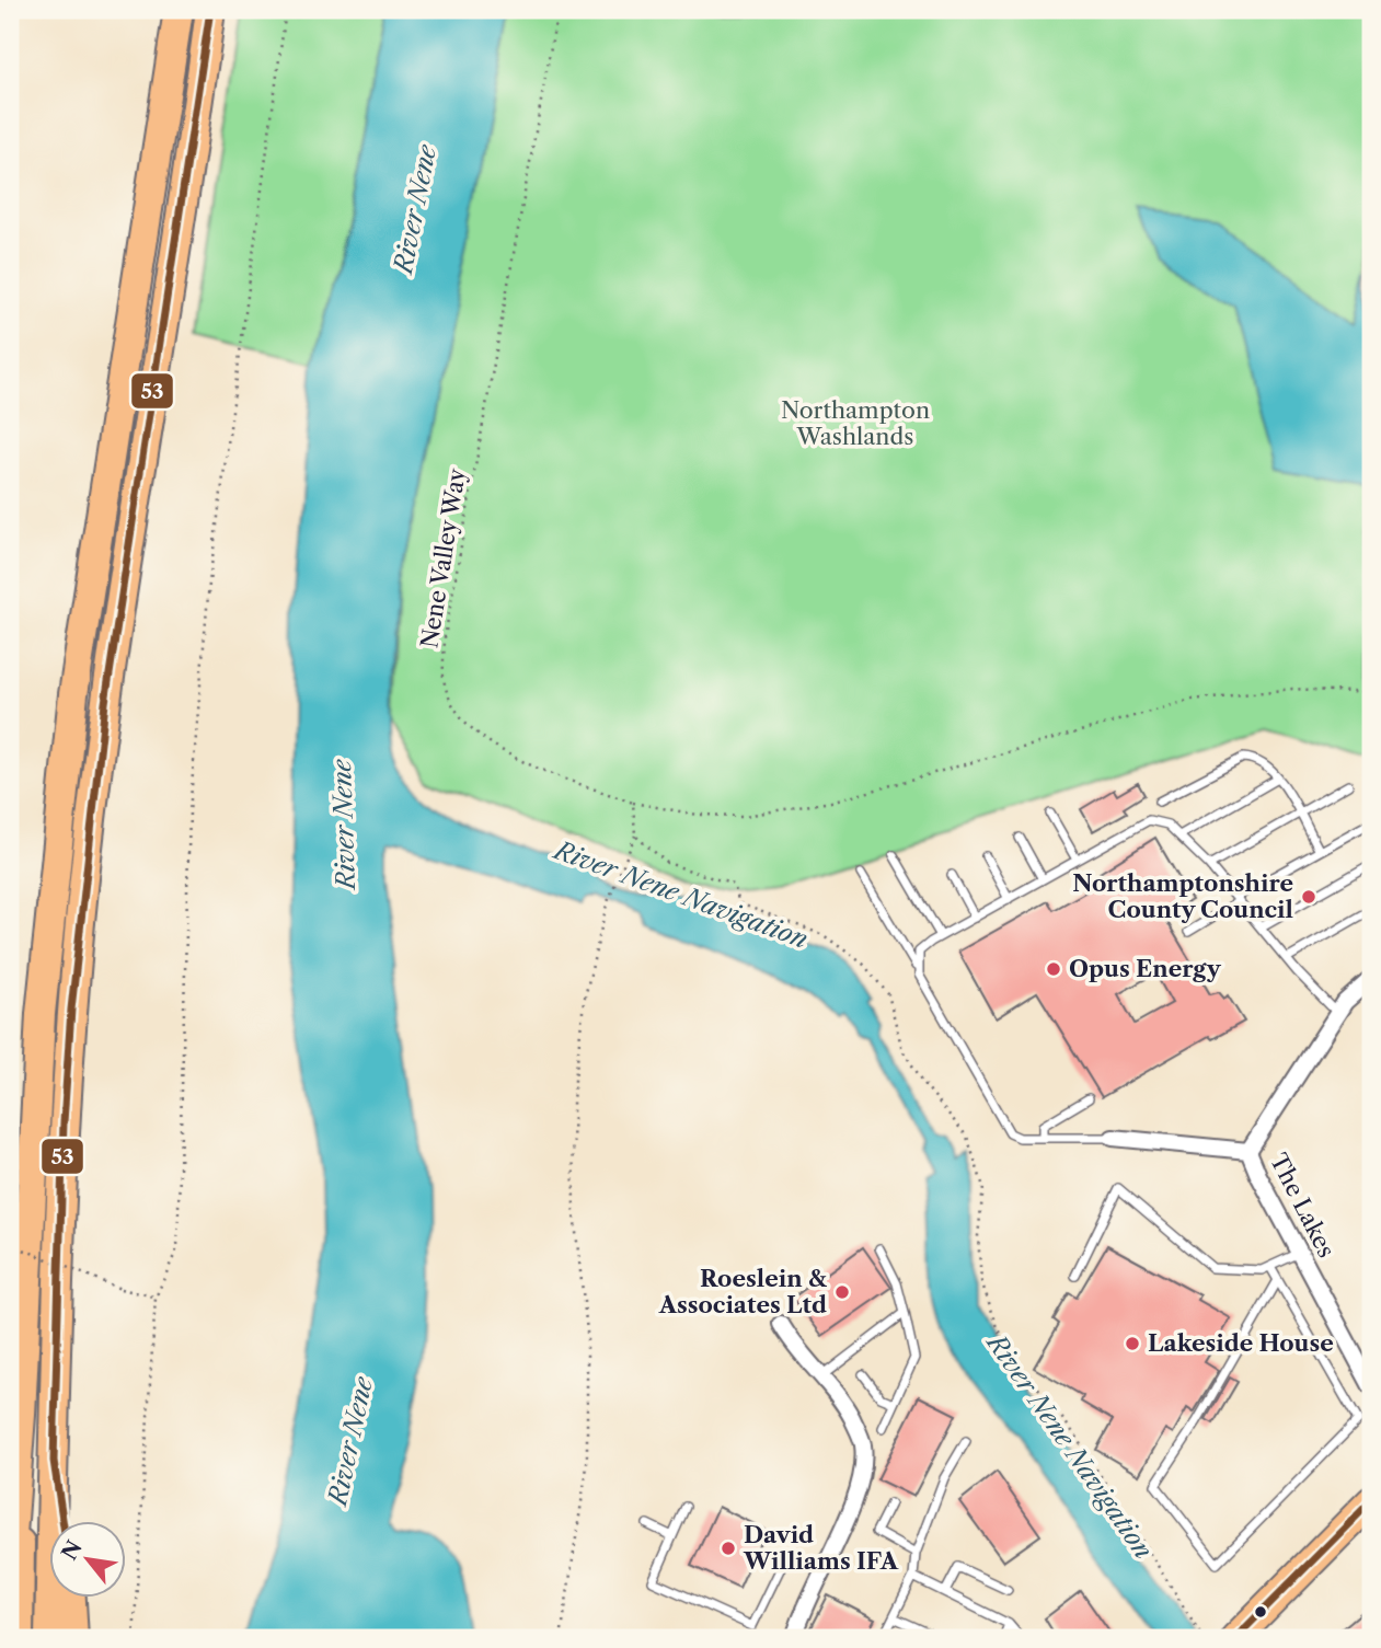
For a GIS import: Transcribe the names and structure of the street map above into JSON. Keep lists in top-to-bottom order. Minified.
{"streets":{"street":["The Lakes"],"path":["Nene Valley Way"]},"water":["River Nene","River Nene Navigation"],"parks":["Northampton Washlands"],"places":["Northamptonshire County Council","Opus Energy","Roeslein & Associates Ltd","Lakeside House","David Williams IFA"],"lines":["transit line 53"],"north":"top left"}
